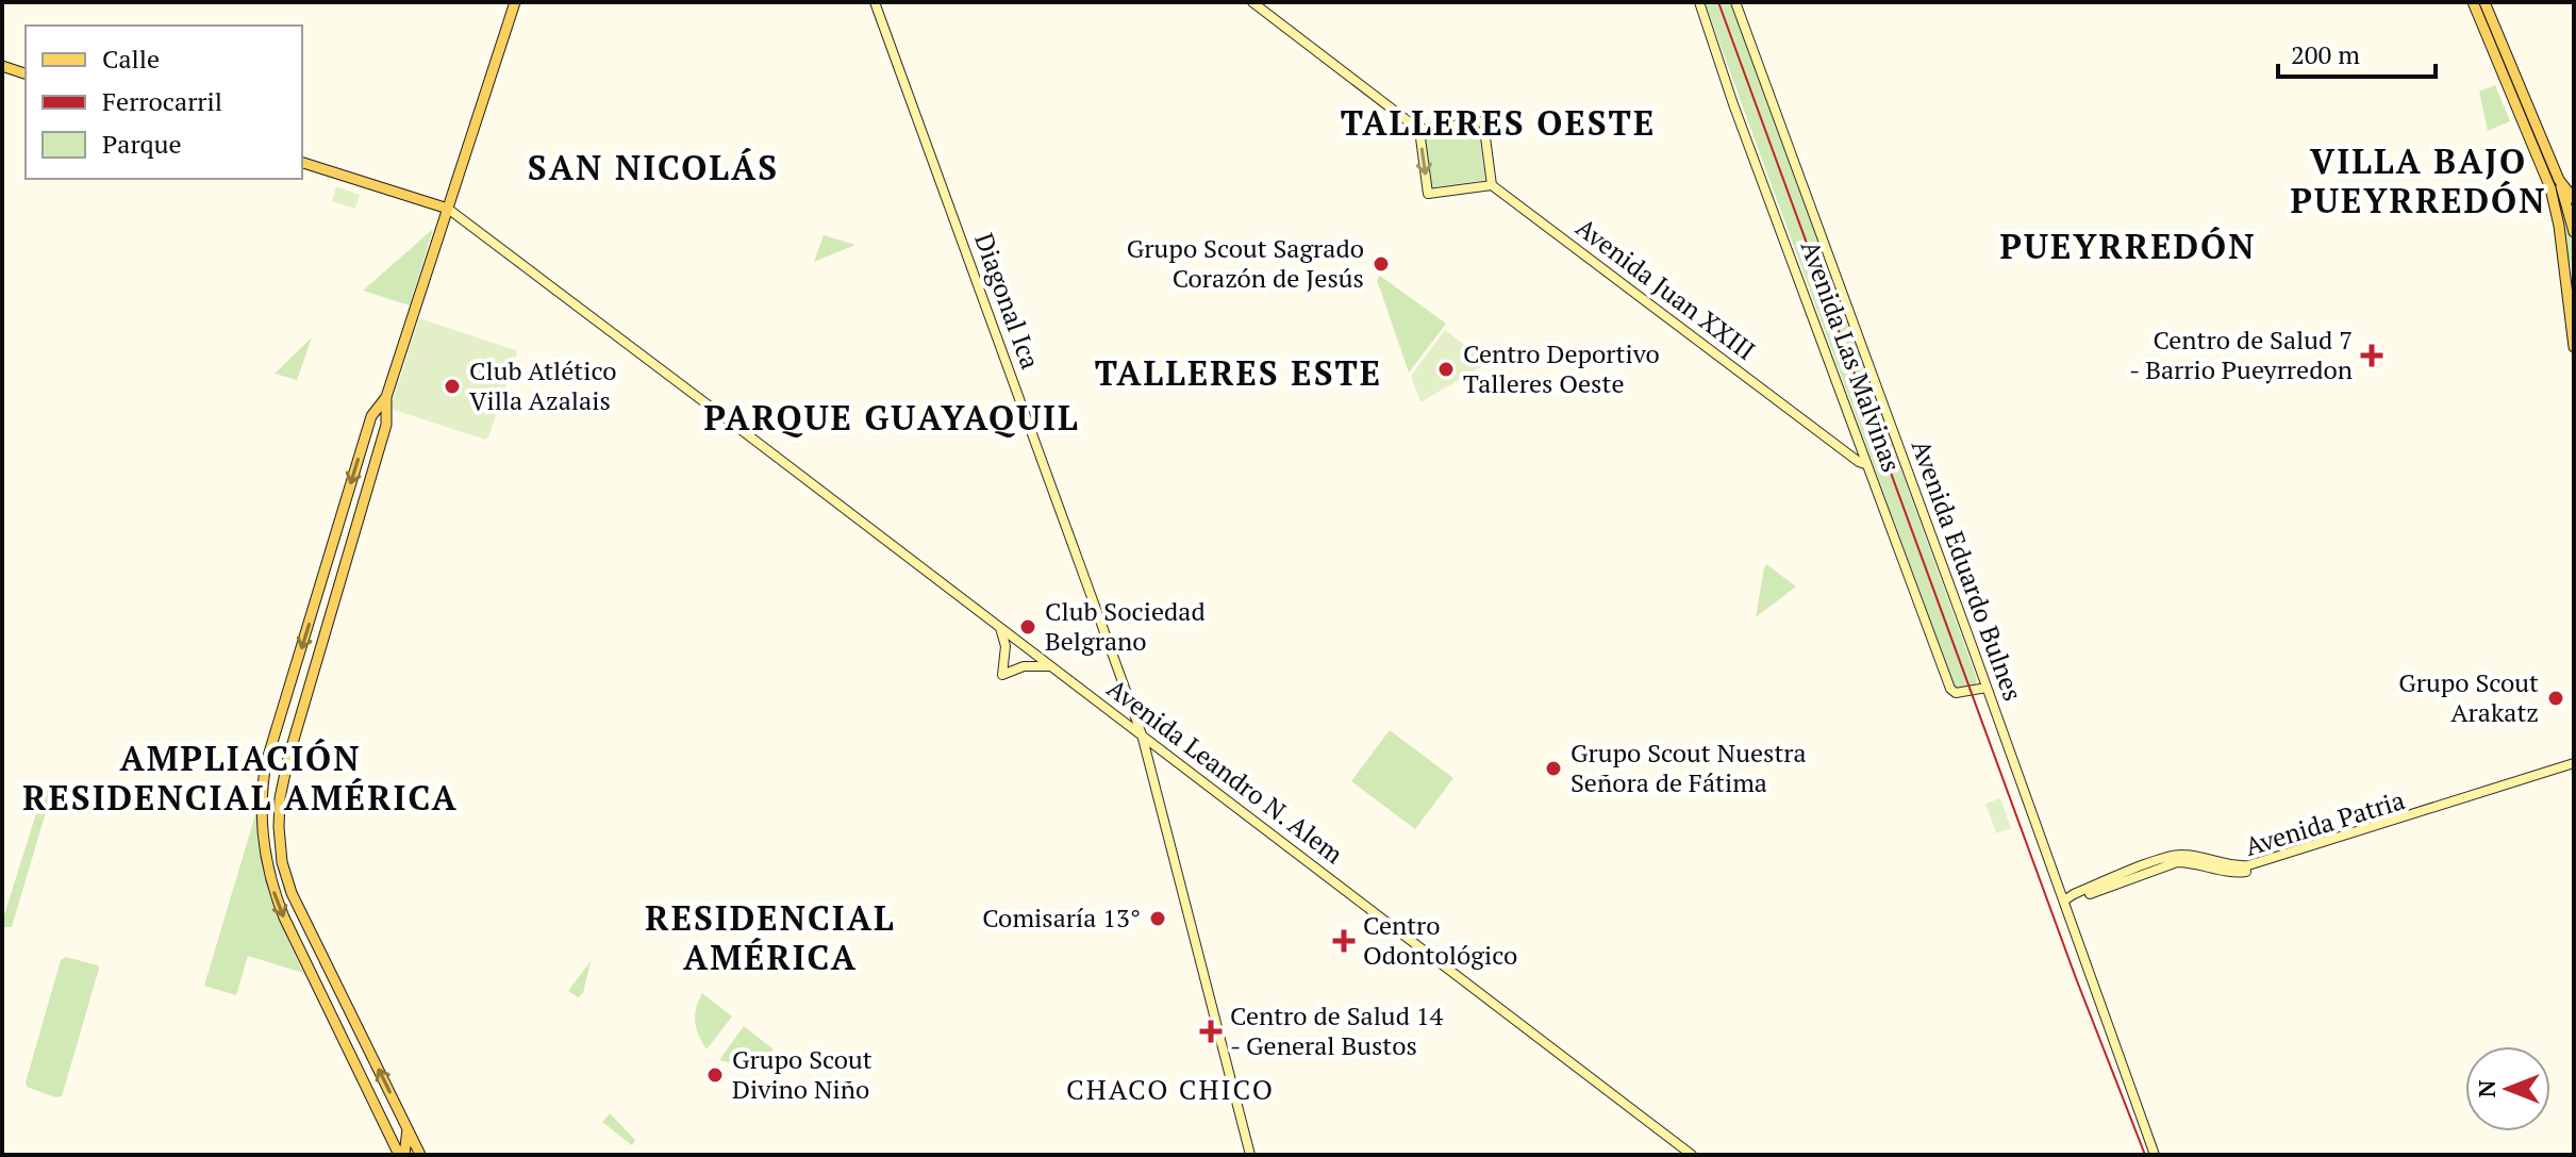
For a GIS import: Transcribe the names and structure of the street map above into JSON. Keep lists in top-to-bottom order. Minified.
{"streets":{"main road":["Avenida Juan XXIII","Diagonal Ica","Avenida Las Malvinas","Avenida Eduardo Bulnes","Avenida Leandro N. Alem","Avenida Patria"]},"crossings":[["Avenida Juan XXIII","Avenida Las Malvinas"],["Diagonal Ica","Avenida Leandro N. Alem"],["Avenida Las Malvinas","Avenida Eduardo Bulnes"],["Avenida Eduardo Bulnes","Avenida Patria"]],"districts":["TALLERES OESTE","VILLA BAJO PUEYRREDÓN","SAN NICOLÁS","PUEYRREDÓN","TALLERES ESTE","PARQUE GUAYAQUIL","AMPLIACIÓN RESIDENCIAL AMÉRICA","RESIDENCIAL AMÉRICA","CHACO CHICO"],"places":{"other":["Grupo Scout Sagrado Corazón de Jesús","Centro Deportivo Talleres Oeste","Club Atlético Villa Azalais","Club Sociedad Belgrano","Grupo Scout Arakatz","Grupo Scout Nuestra Señora de Fátima","Comisaría 13°","Grupo Scout Divino Niño"],"health":["Centro de Salud 7 - Barrio Pueyrredon","Centro Odontológico","Centro de Salud 14 - General Bustos"]},"legend":["Calle","Ferrocarril","Parque"],"scale_bar":"200 m","north":"left"}
